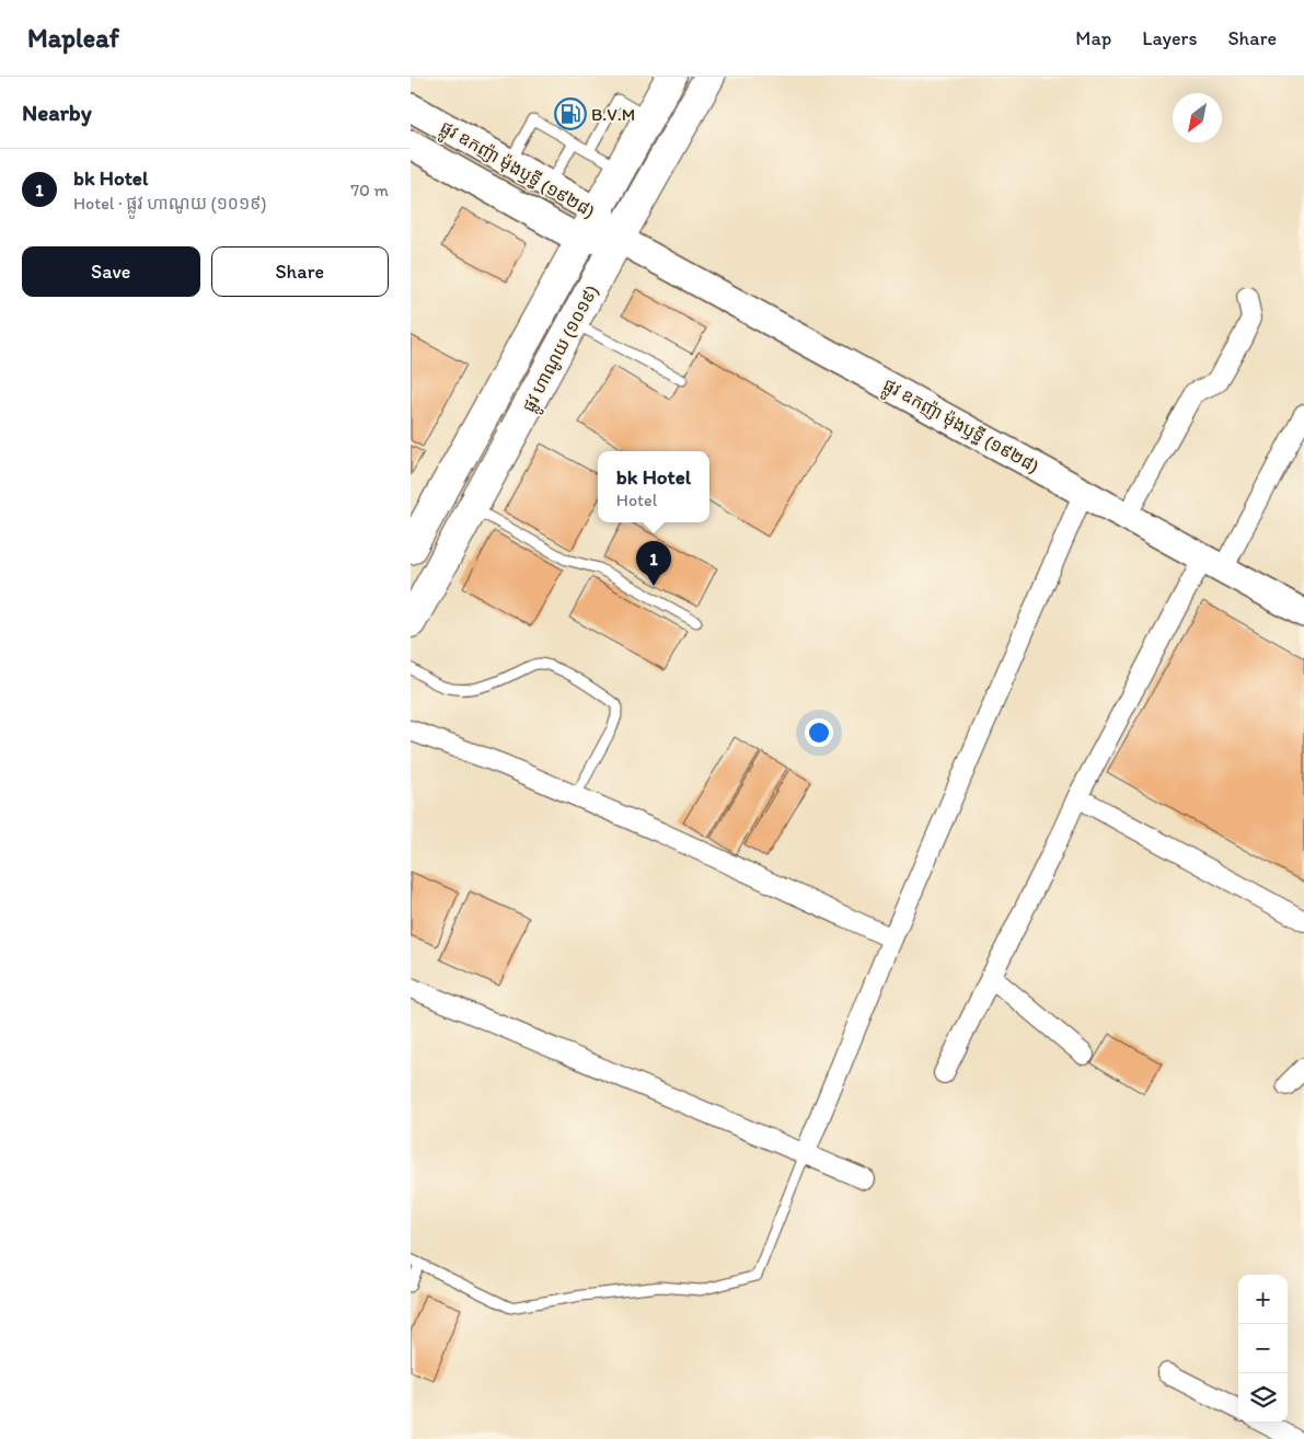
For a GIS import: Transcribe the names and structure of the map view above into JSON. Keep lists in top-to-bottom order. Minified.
{"streets":{"main road":["ផ្លូវ ឧកញ៉ា ម៉ុងឫទ្ធី (១៩២៨)","ផ្លូវ ហាណូយ (១០១៩)"]},"crossings":[["ផ្លូវ ឧកញ៉ា ម៉ុងឫទ្ធី (១៩២៨)","ផ្លូវ ហាណូយ (១០១៩)"]],"places":{"fuel station":["B.V.M"]},"north":"bottom left","page":{"header":"Mapleaf","nav":["Map","Layers","Share"],"heading":"Nearby","list":[{"mark":"1","name":"bk Hotel","note":"Hotel · ផ្លូវ ហាណូយ (១០១៩)","value":"70 m"}],"buttons":["Save","Share"],"popup":["bk Hotel","Hotel"],"pins":"1","map_buttons":["+","−"]}}
